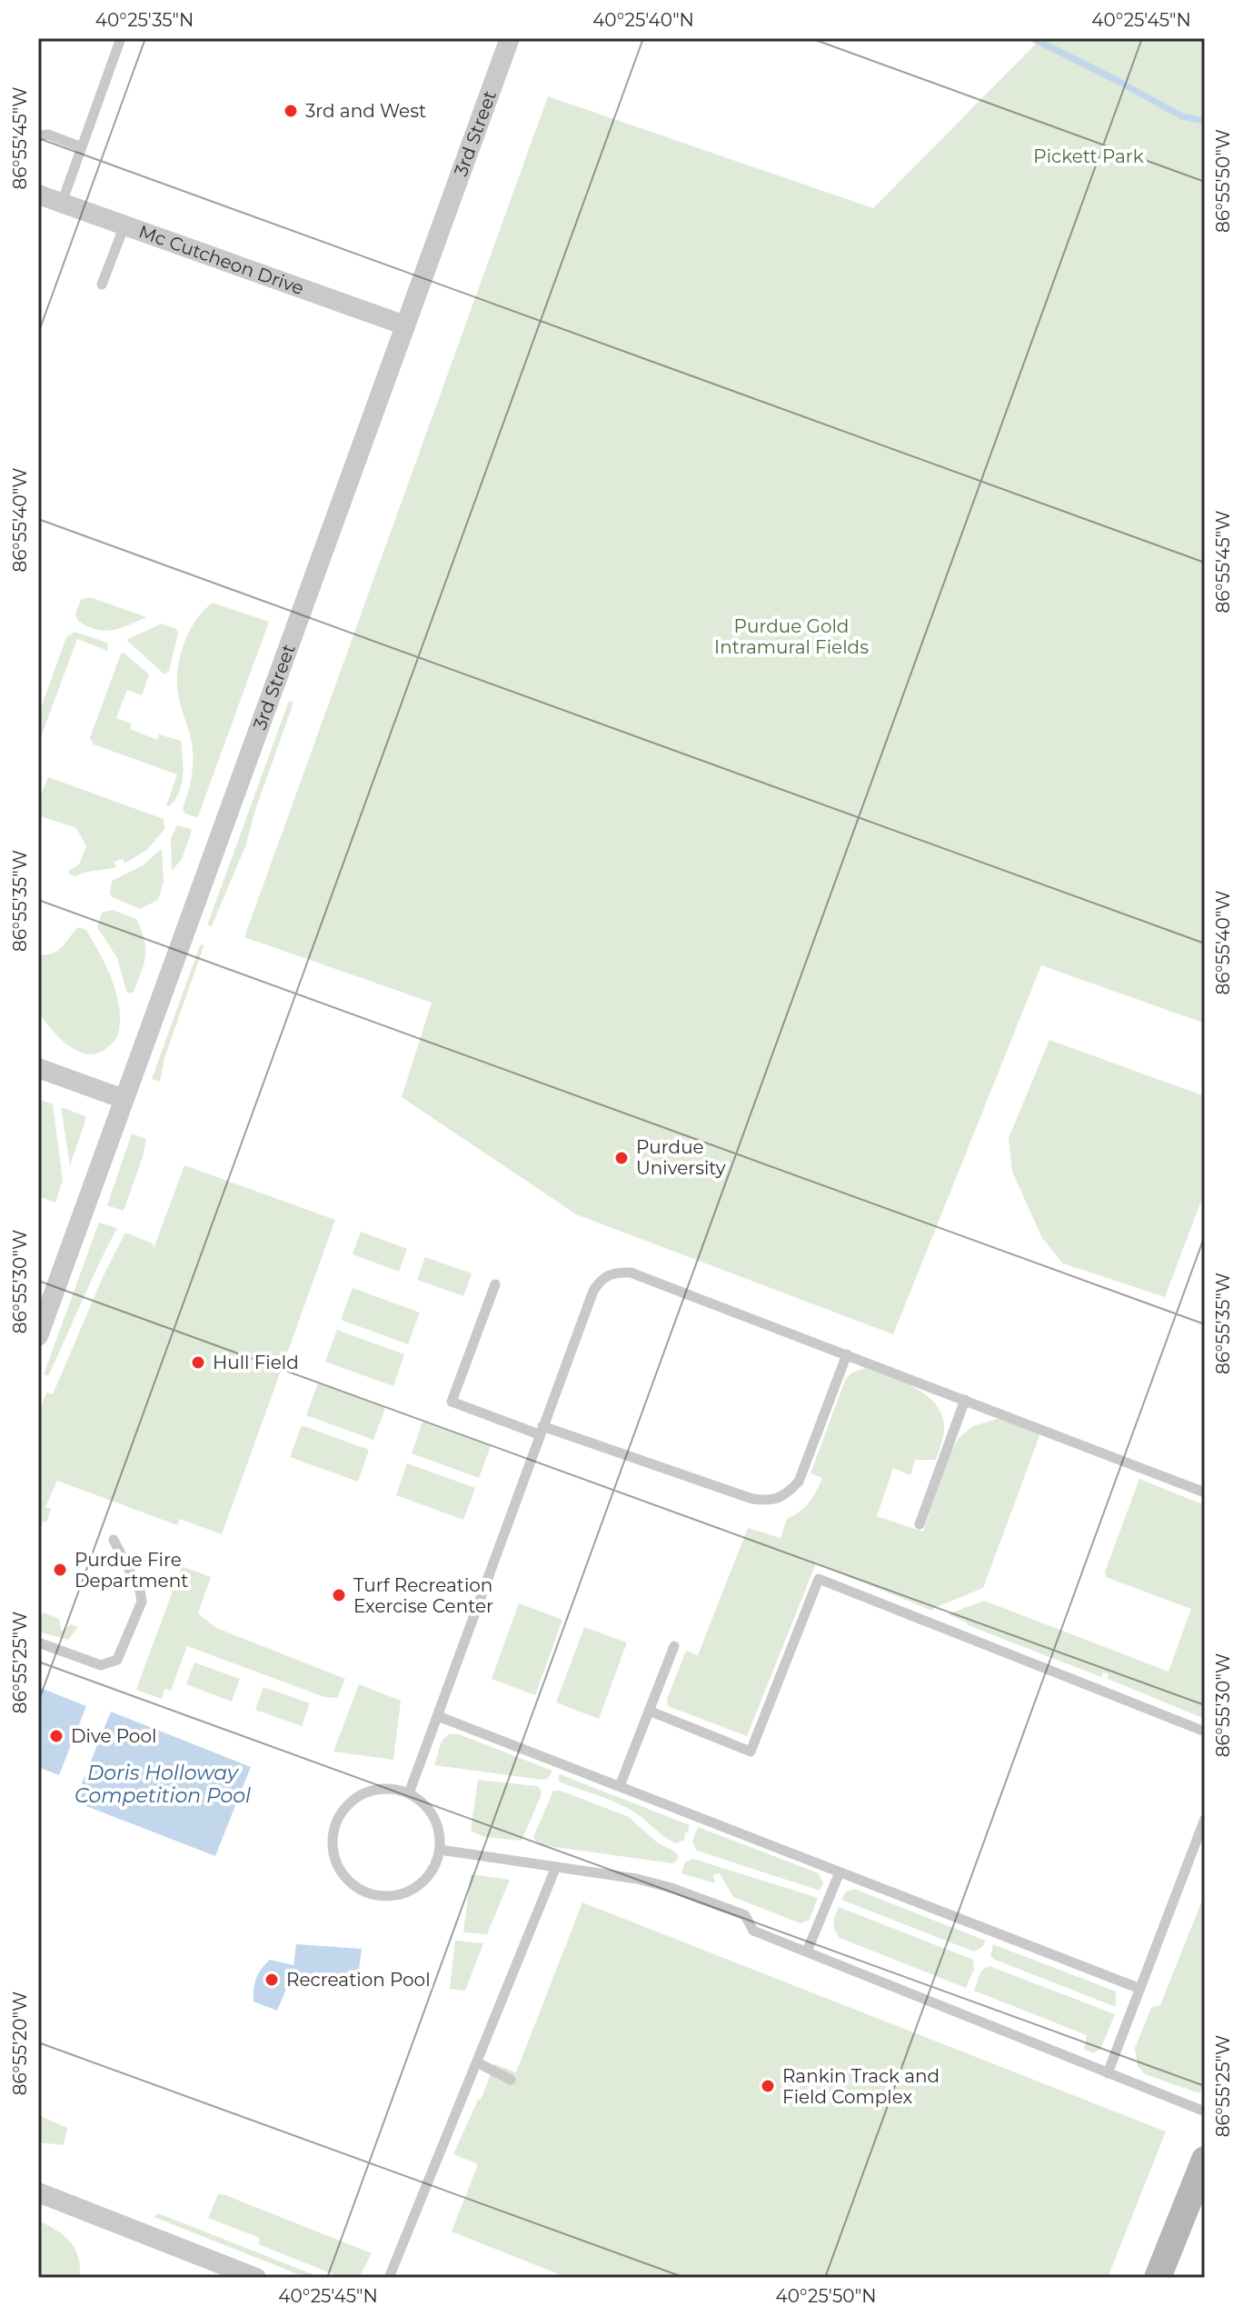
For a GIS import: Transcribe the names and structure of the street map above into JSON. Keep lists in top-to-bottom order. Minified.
{"streets":{"street":["3rd Street","Mc Cutcheon Drive"]},"crossings":[["3rd Street","Mc Cutcheon Drive"]],"water":["Doris Holloway Competition Pool"],"parks":["Pickett Park","Purdue Gold Intramural Fields"],"places":["3rd and West","Purdue University","Hull Field","Purdue Fire Department","Turf Recreation Exercise Center","Dive Pool","Recreation Pool","Rankin Track and Field Complex"],"coordinates":["40°25'35\"N","40°25'40\"N","40°25'45\"N","86°55'45\"W","86°55'50\"W","86°55'40\"W","86°55'35\"W","86°55'30\"W","86°55'25\"W","86°55'20\"W","40°25'50\"N"]}
